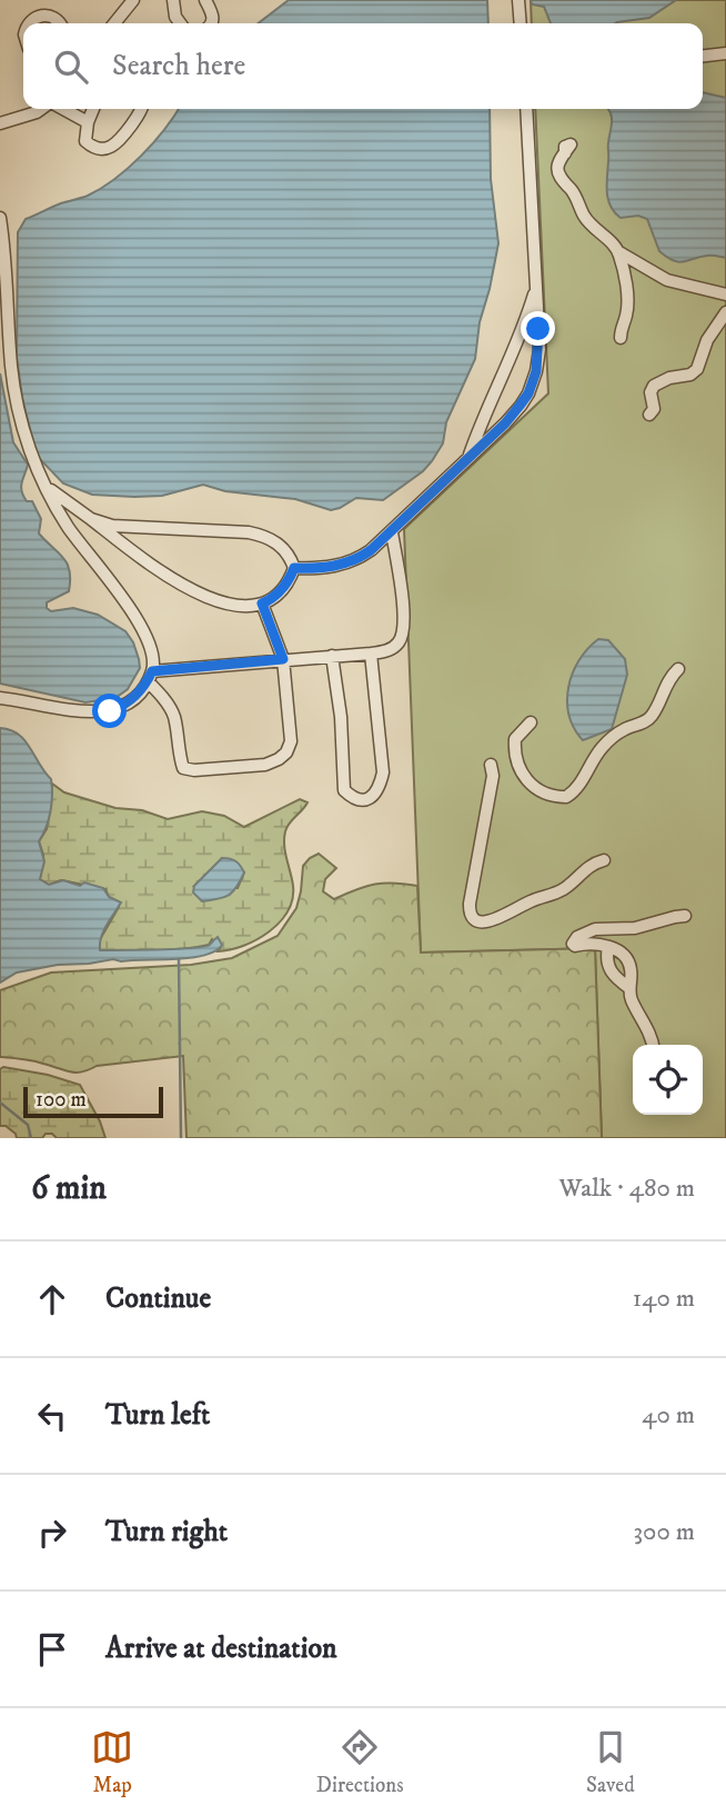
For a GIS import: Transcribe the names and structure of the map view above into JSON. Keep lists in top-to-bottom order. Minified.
{"scale_bar":"100 m","page":{"search":"Search here","scale":"100 m","heading":["6 min","Walk · 480 m"],"list":[["Continue","140 m"],["Turn left","40 m"],["Turn right","300 m"],"Arrive at destination"],"nav":["Map","Directions","Saved"]}}
